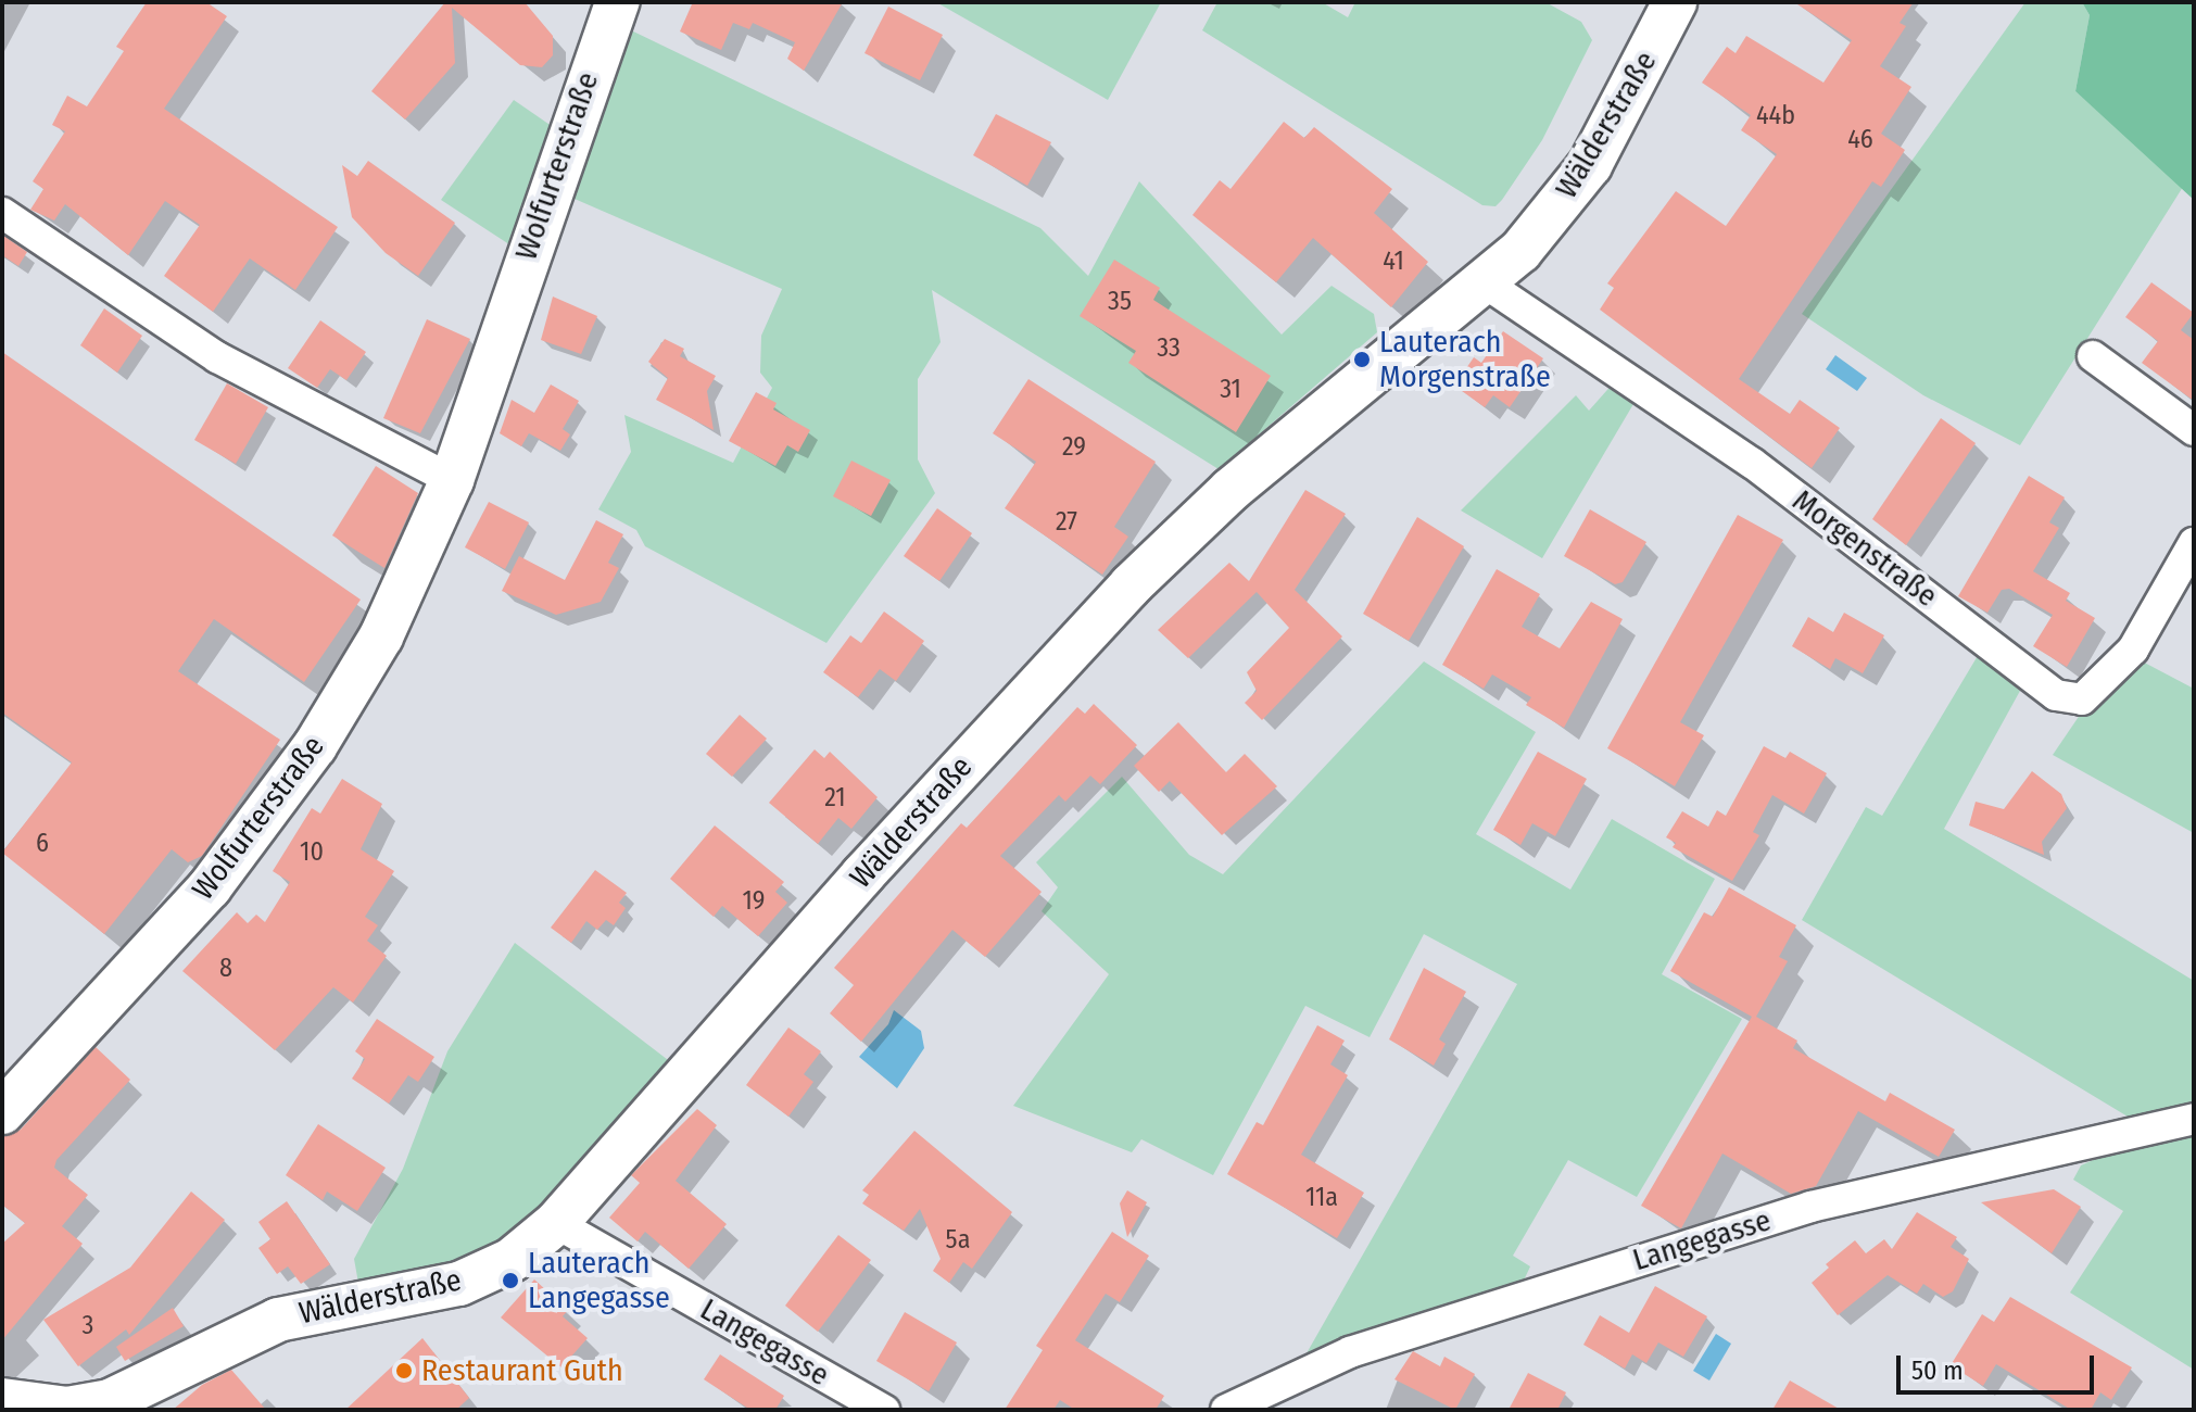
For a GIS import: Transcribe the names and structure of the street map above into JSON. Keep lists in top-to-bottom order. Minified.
{"streets":{"main road":["Wälderstraße","Wolfurterstraße"],"street":["Morgenstraße","Langegasse"]},"crossings":[["Wälderstraße","Morgenstraße"],["Wälderstraße","Langegasse"]],"places":["Lauterach Morgenstraße","Lauterach Langegasse","Restaurant Guth"],"house_numbers":["44b","46","41","35","33","31","29","27","21","6","10","19","8","11a","5a","3"],"scale_bar":"50 m"}
